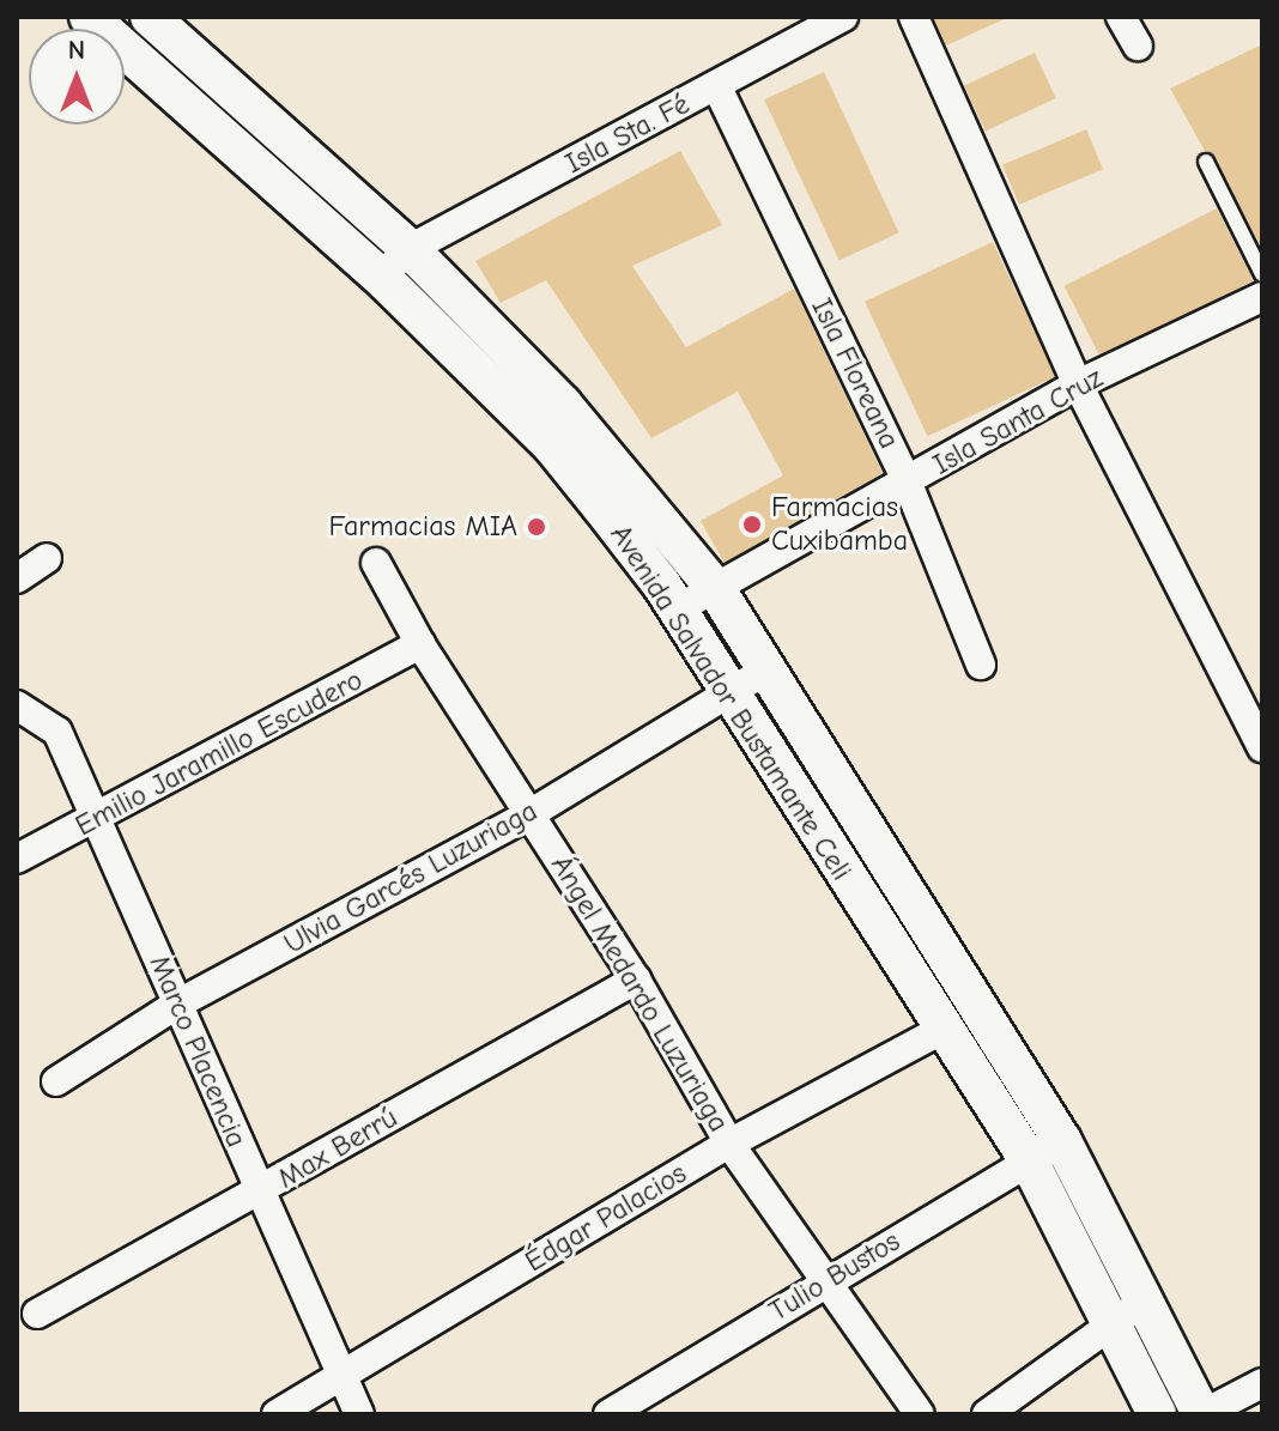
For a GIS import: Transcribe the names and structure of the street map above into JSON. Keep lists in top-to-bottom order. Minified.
{"streets":{"main road":["Avenida Salvador Bustamante Celi"],"street":["Isla Sta. Fé","Isla Floreana","Isla Santa Cruz","Emilio Jaramillo Escudero","Ulvia Garcés Luzuriaga","Ángel Medardo Luzuriaga","Marco Placencia","Max Berrú","Édgar Palacios","Tulio Bustos"]},"crossings":[["Isla Sta. Fé","Isla Floreana"],["Isla Sta. Fé","Avenida Salvador Bustamante Celi"],["Isla Floreana","Isla Santa Cruz"],["Isla Santa Cruz","Avenida Salvador Bustamante Celi"],["Avenida Salvador Bustamante Celi","Ulvia Garcés Luzuriaga"],["Avenida Salvador Bustamante Celi","Édgar Palacios"],["Avenida Salvador Bustamante Celi","Tulio Bustos"],["Emilio Jaramillo Escudero","Ángel Medardo Luzuriaga"],["Emilio Jaramillo Escudero","Marco Placencia"],["Ulvia Garcés Luzuriaga","Ángel Medardo Luzuriaga"],["Ulvia Garcés Luzuriaga","Marco Placencia"],["Ángel Medardo Luzuriaga","Max Berrú"],["Ángel Medardo Luzuriaga","Édgar Palacios"],["Ángel Medardo Luzuriaga","Tulio Bustos"],["Marco Placencia","Max Berrú"],["Marco Placencia","Édgar Palacios"]],"places":["Farmacias Cuxibamba","Farmacias MIA"],"north":"top"}
